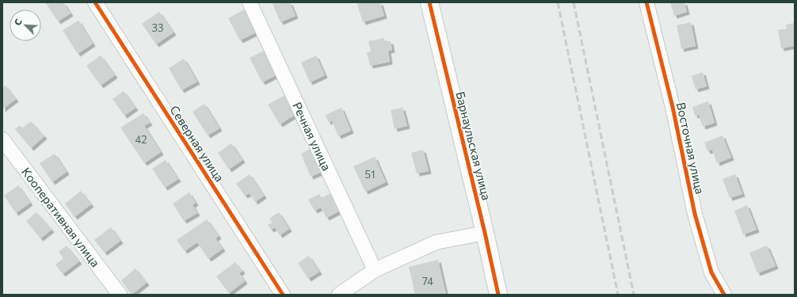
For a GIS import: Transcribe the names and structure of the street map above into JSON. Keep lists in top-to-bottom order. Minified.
{"streets":{"street":["Речная улица","Северная улица","Барнаульская улица","Восточная улица","Кооперативная улица"]},"house_numbers":["33","42","51","74"],"north":"top left"}
